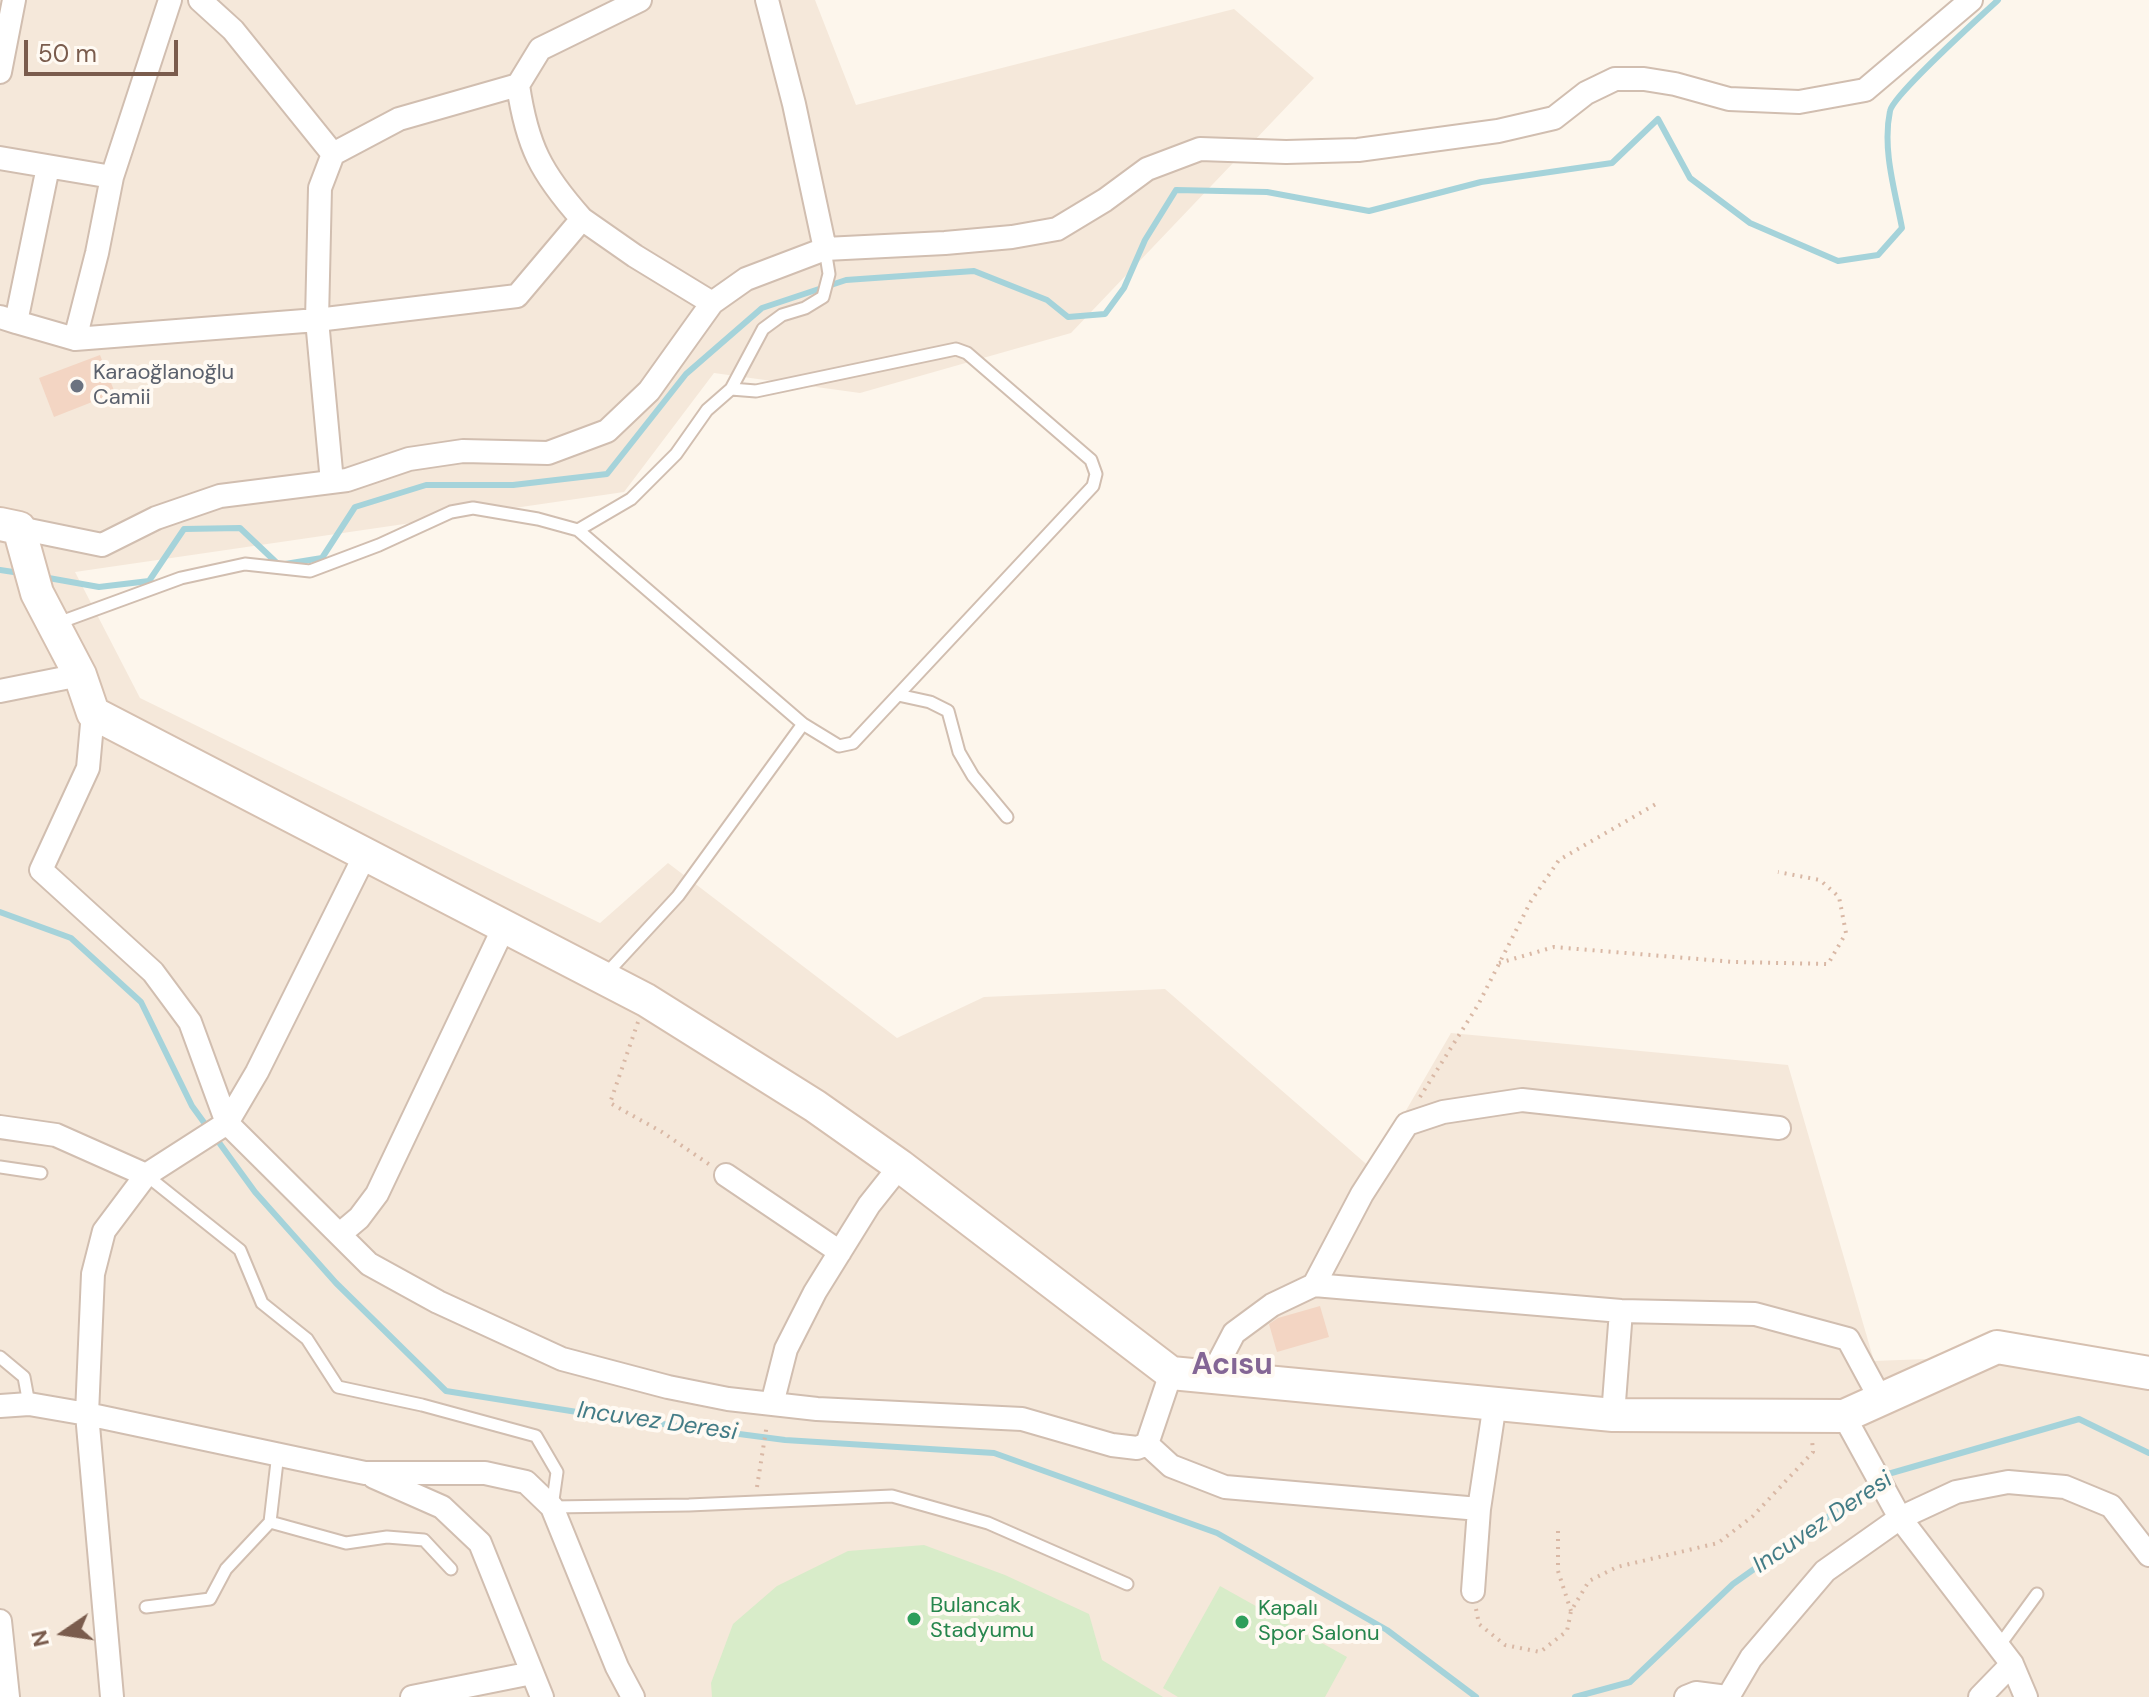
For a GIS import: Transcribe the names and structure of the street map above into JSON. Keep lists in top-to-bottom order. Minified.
{"districts":["Acısu"],"water":["Incuvez Deresi"],"places":["Karaoğlanoğlu Camii","Bulancak Stadyumu","Kapalı Spor Salonu"],"scale_bar":"50 m","north":"left"}
